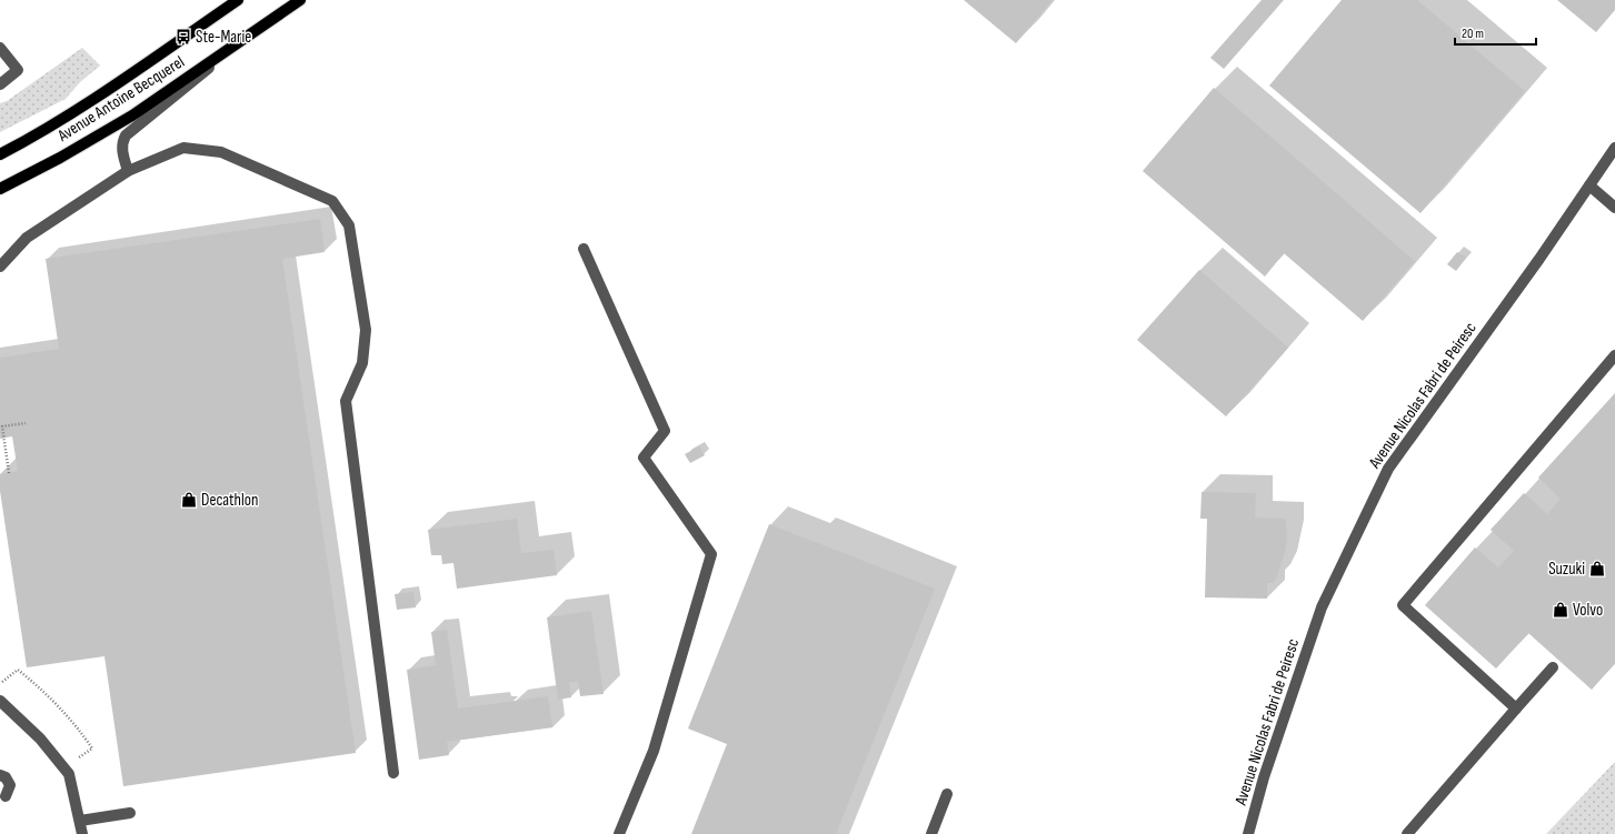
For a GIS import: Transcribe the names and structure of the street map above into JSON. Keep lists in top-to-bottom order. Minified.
{"streets":{"main road":["Avenue Antoine Becquerel"],"street":["Avenue Nicolas Fabri de Peiresc"]},"places":{"bus stop":["Ste-Marie"],"shop":["Decathlon","Suzuki","Volvo"]},"scale_bar":"20 m"}
